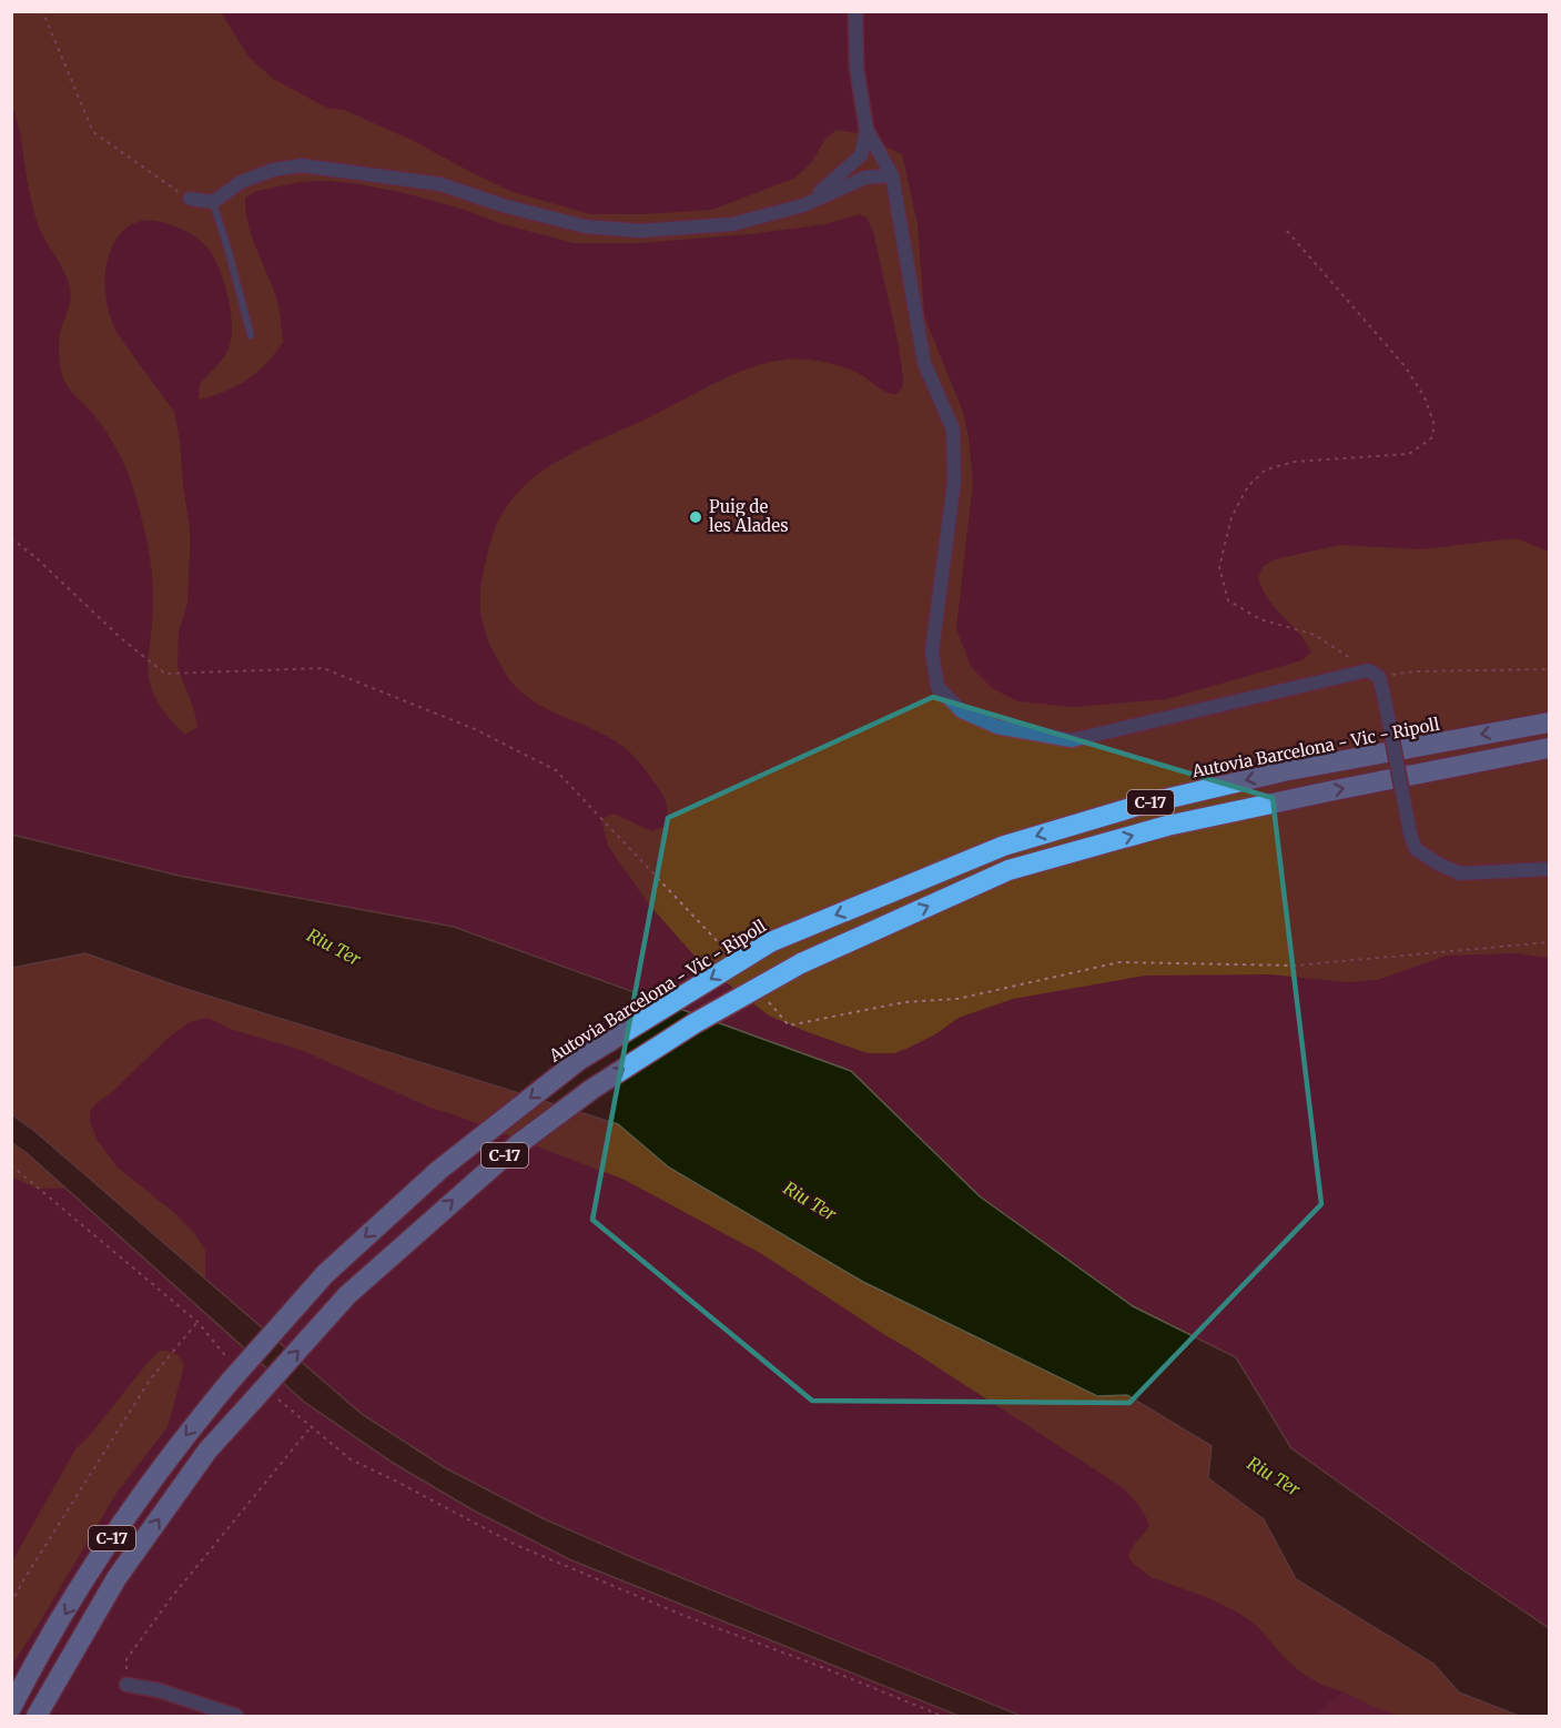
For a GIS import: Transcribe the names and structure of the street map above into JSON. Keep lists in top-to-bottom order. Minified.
{"streets":{"highway":["Autovia Barcelona - Vic - Ripoll","C-17"]},"water":["Riu Ter"],"places":["Puig de les Alades"]}
